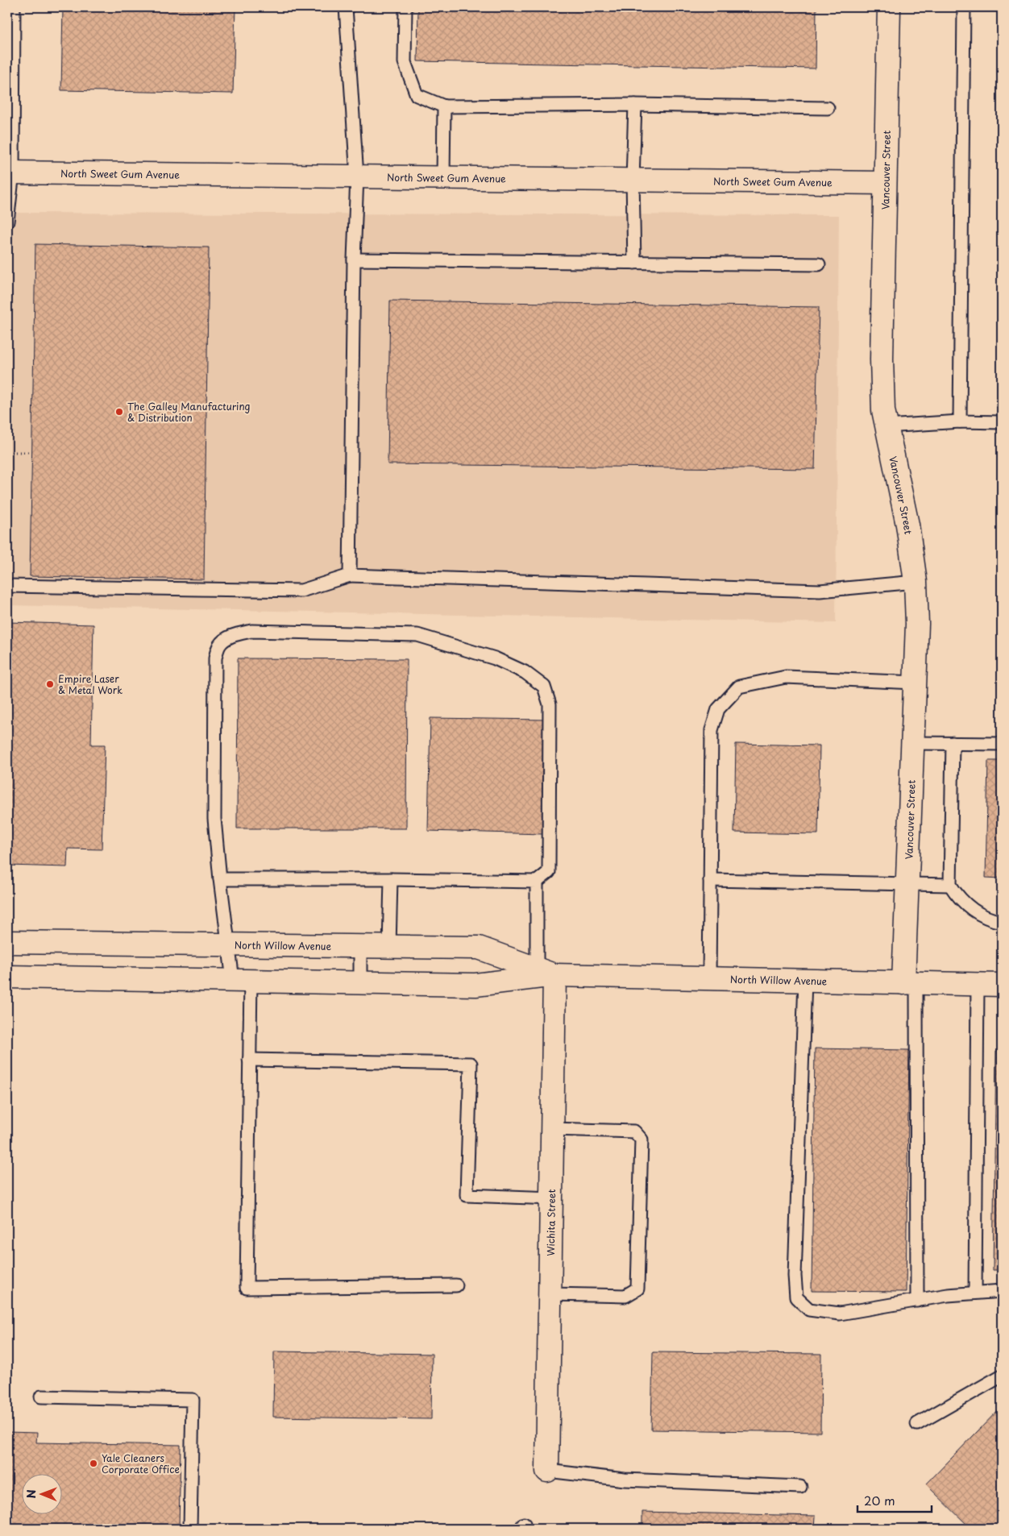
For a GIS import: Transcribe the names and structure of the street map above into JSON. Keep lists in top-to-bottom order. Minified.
{"streets":{"street":["Vancouver Street","North Sweet Gum Avenue","North Willow Avenue","Wichita Street"]},"crossings":[["Vancouver Street","North Sweet Gum Avenue"],["Vancouver Street","North Willow Avenue"],["North Willow Avenue","Wichita Street"]],"places":["The Galley Manufacturing & Distribution","Empire Laser & Metal Work","Yale Cleaners Corporate Office"],"scale_bar":"20 m","north":"left"}
